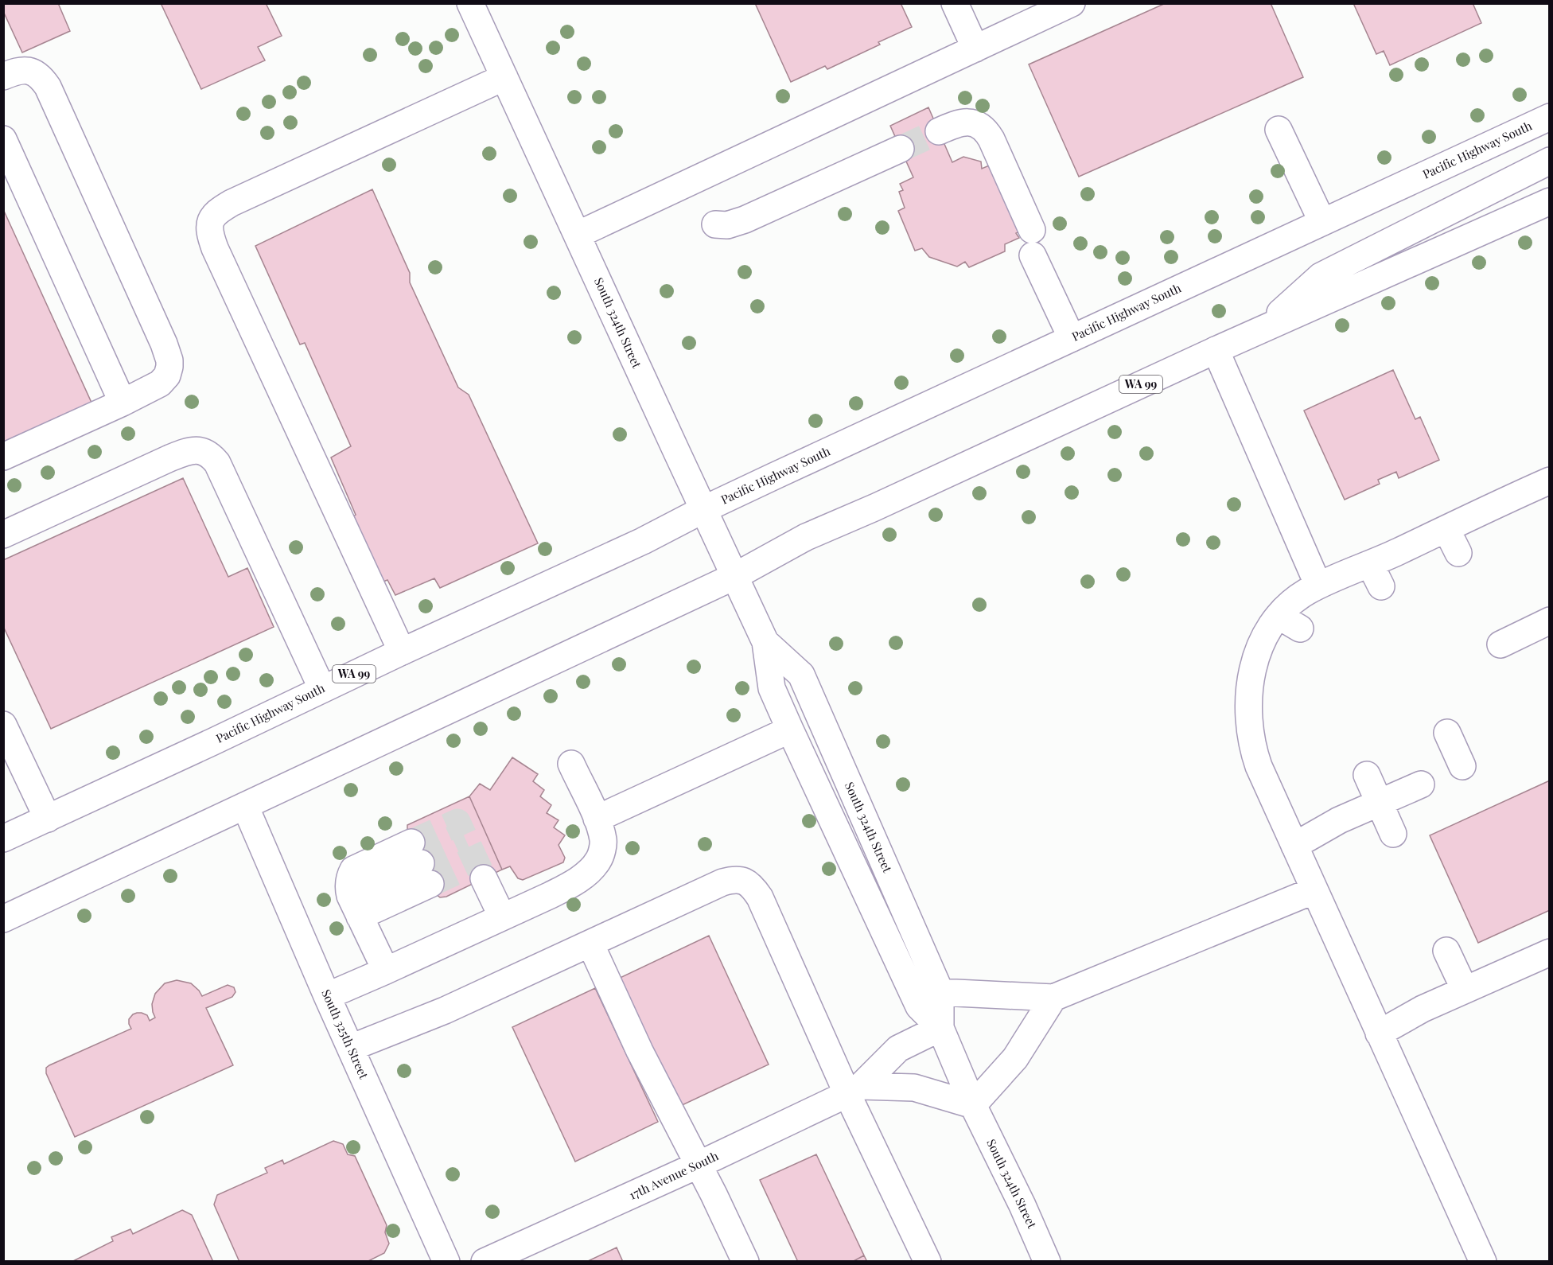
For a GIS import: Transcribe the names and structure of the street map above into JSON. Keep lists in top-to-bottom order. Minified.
{"streets":{"main road":["Pacific Highway South","South 324th Street","WA 99","South 325th Street","17th Avenue South"]},"crossings":[["Pacific Highway South","South 324th Street"],["South 324th Street","WA 99"],["South 324th Street","17th Avenue South"],["WA 99","South 325th Street"]]}
